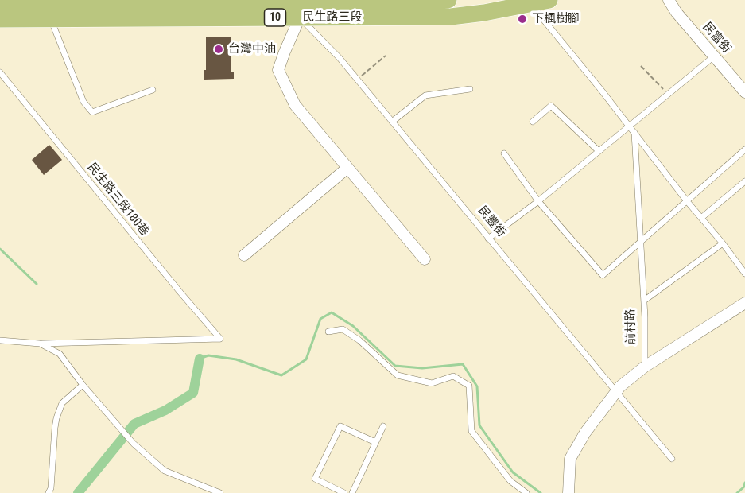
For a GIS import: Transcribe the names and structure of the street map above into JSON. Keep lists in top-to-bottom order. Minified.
{"streets":{"main road":["10","民生路三段"],"street":["民富街"],"lane":["民生路三段180巷","民豐街","前村路"]},"crossings":[["民生路三段","民豐街"]],"places":["下楓樹腳","台灣中油"]}
